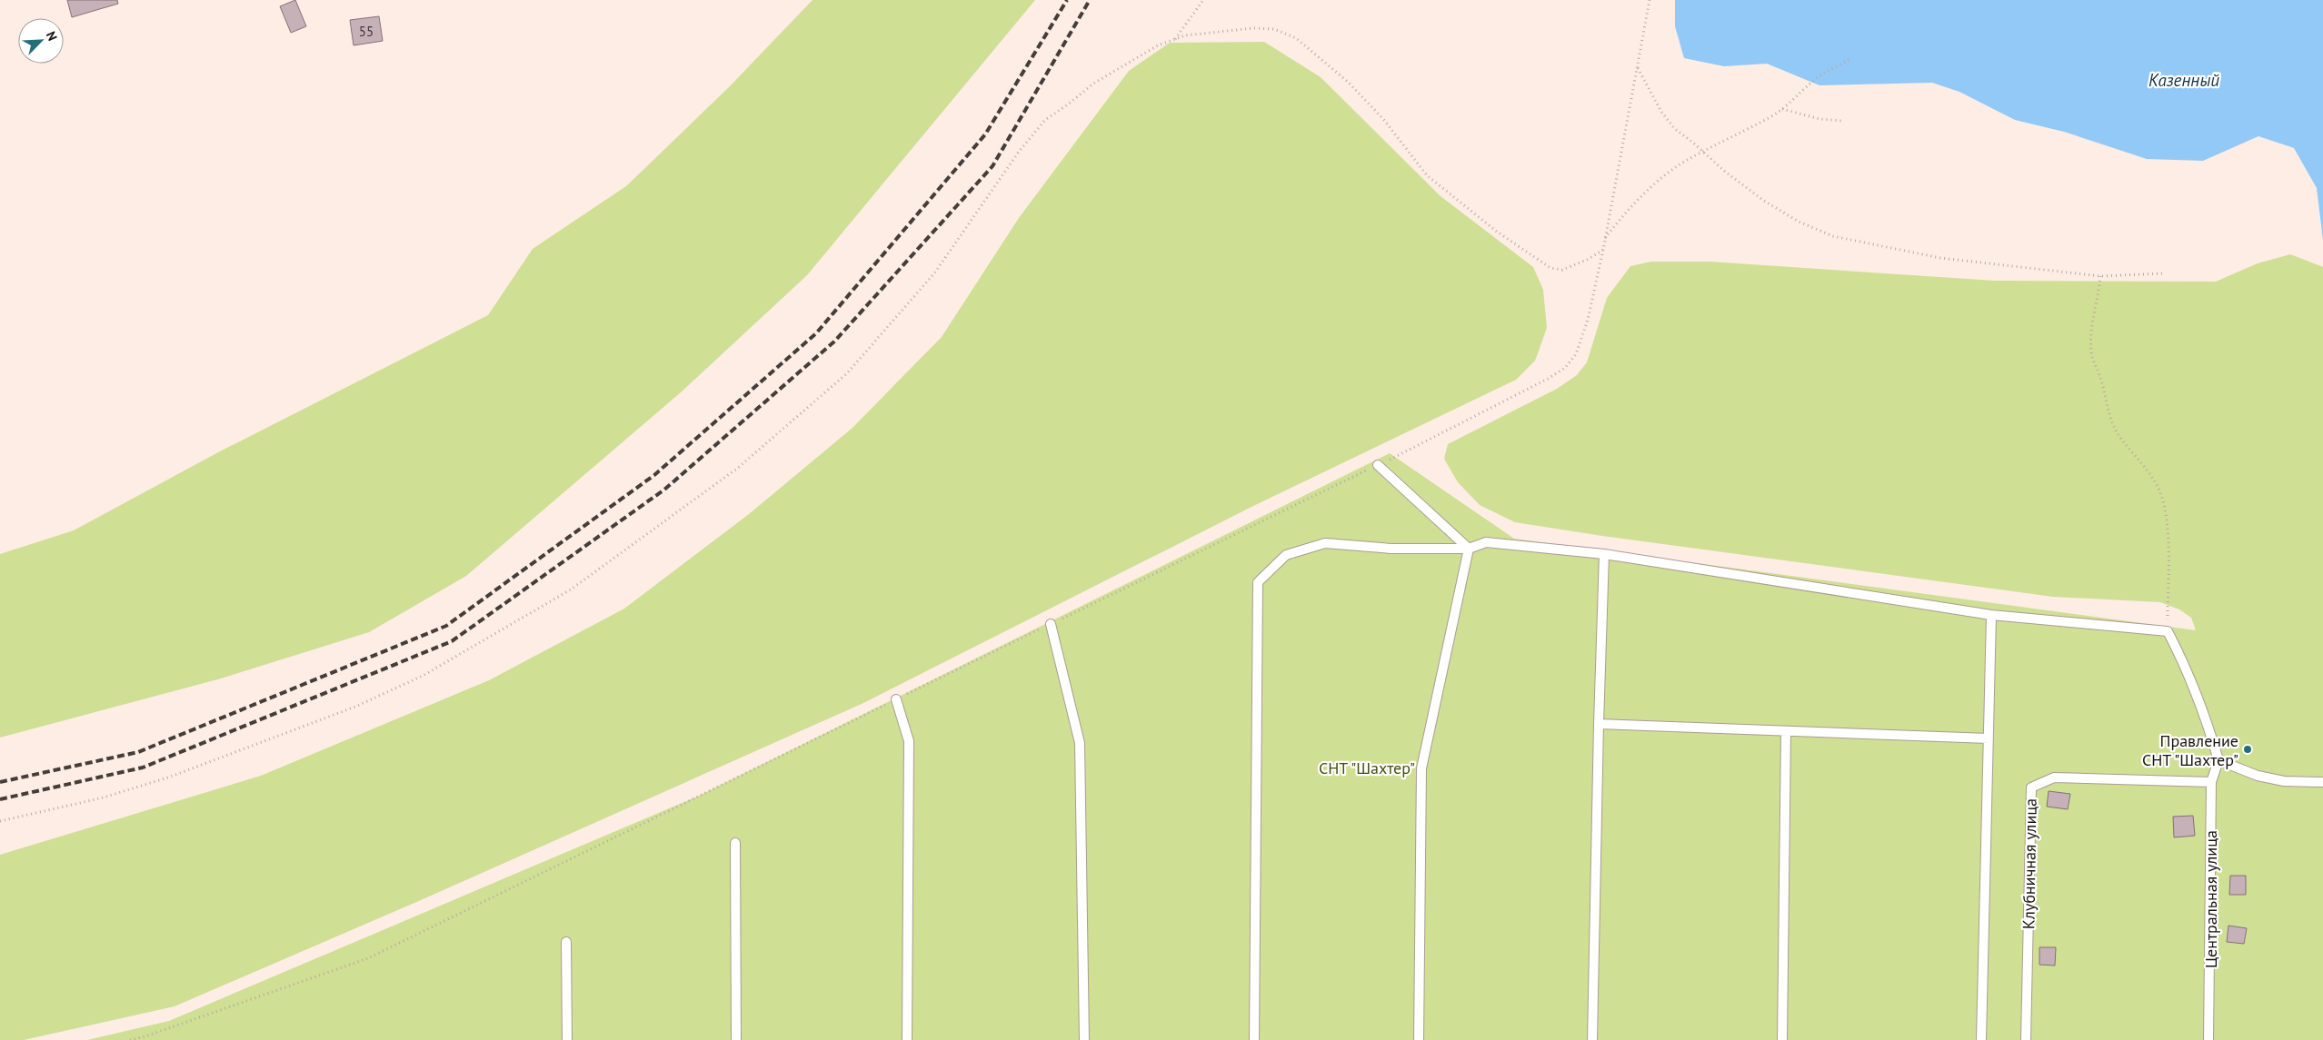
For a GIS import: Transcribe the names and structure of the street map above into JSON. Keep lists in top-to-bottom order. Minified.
{"streets":{"lane":["Клубничная улица","Центральная улица"]},"crossings":[["Клубничная улица","Центральная улица"]],"water":["Казенный"],"parks":["СНТ \"Шахтер\""],"places":["Правление СНТ \"Шахтер\""],"house_numbers":["55"],"north":"top right"}
